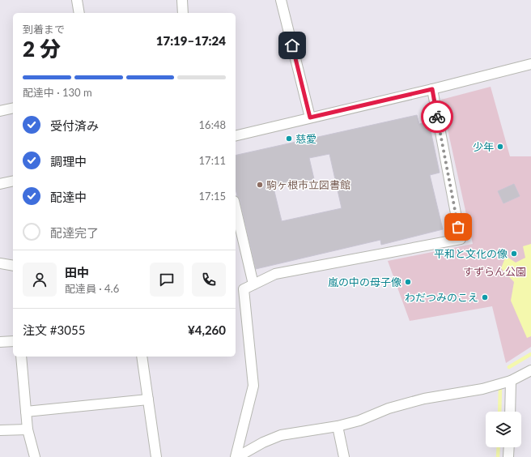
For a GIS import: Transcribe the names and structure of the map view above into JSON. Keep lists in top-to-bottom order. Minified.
{"parks":["すずらん公園"],"places":["慈愛","少年","駒ヶ根市立図書館","平和と文化の像","嵐の中の母子像","わだつみのこえ"],"page":{"heading":["2 分","到着まで","17:19–17:24"],"panel":["田中","配達員 · 4.6","注文 #3055","¥4,260"],"bar":"配達中 · 130 m","list":[["受付済み","16:48"],["調理中","17:11"],["配達中","17:15"],"配達完了"]}}
